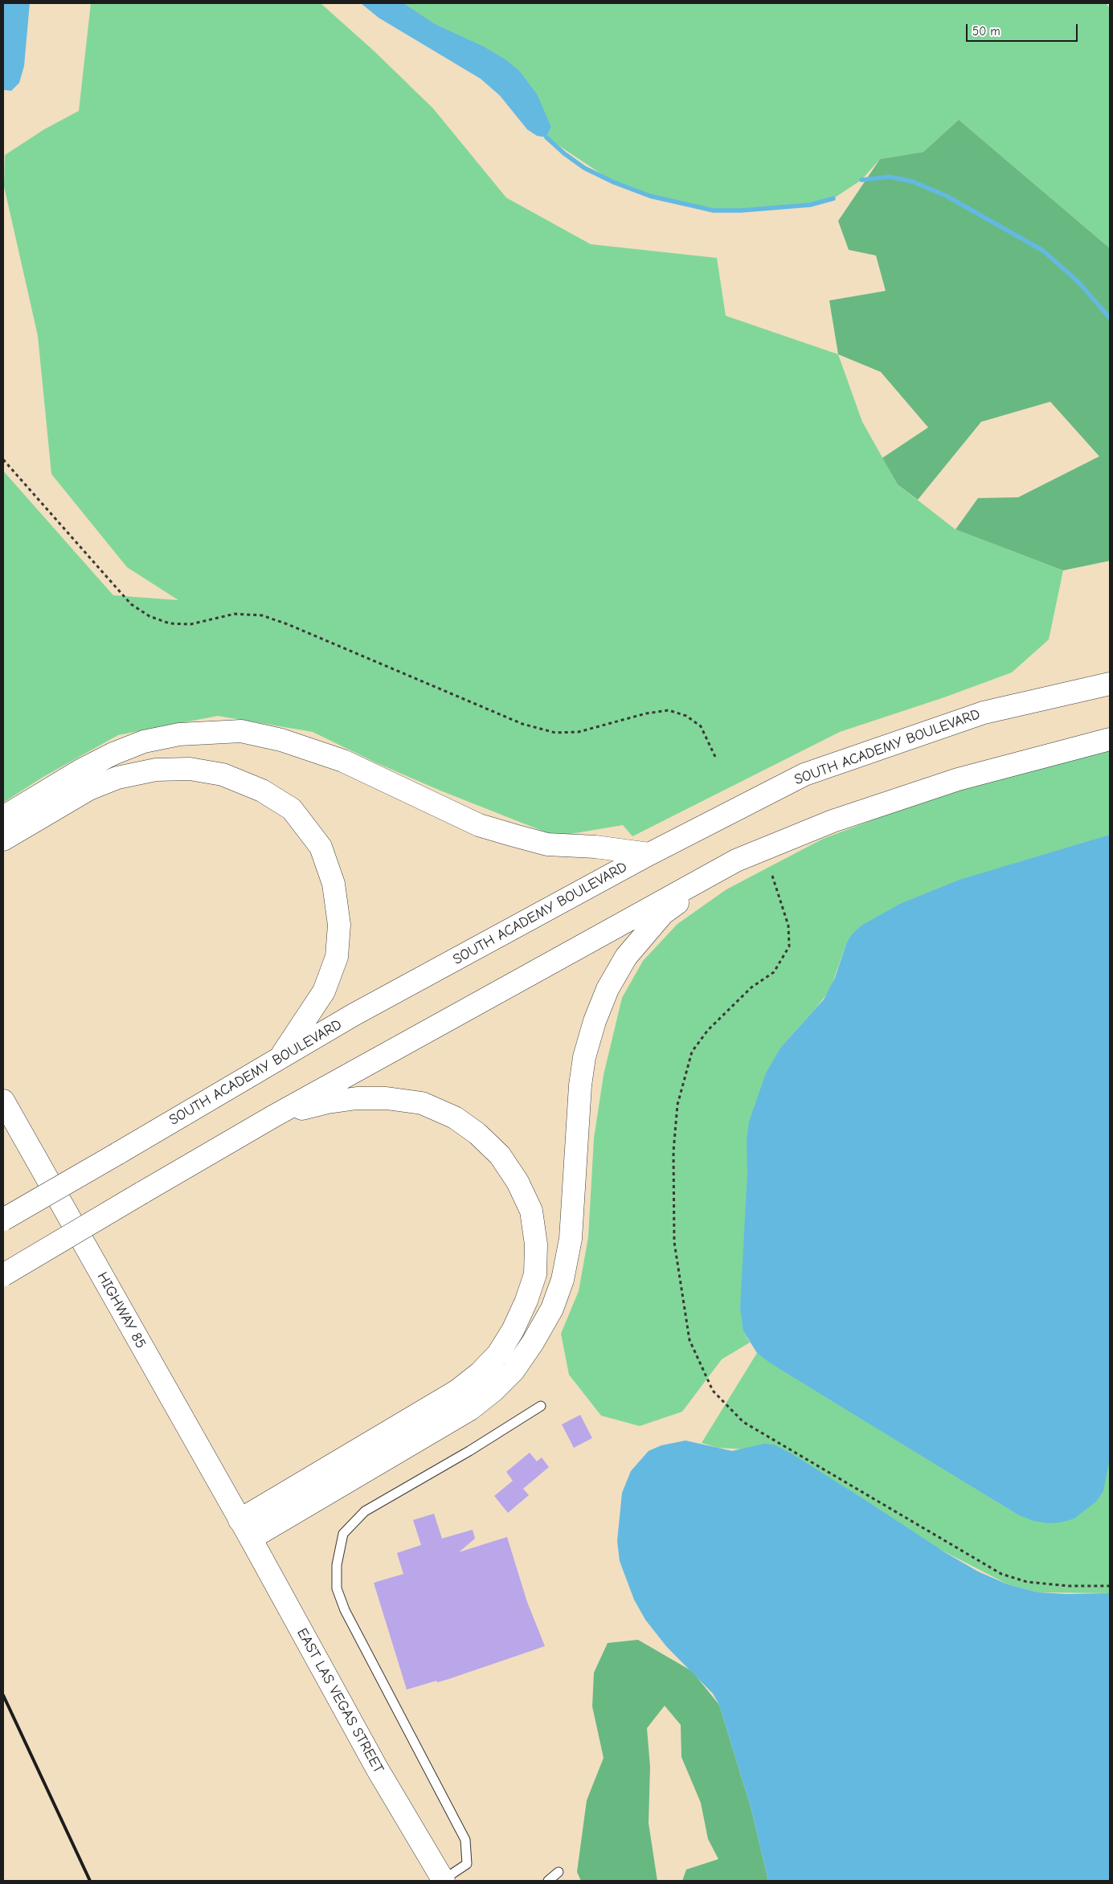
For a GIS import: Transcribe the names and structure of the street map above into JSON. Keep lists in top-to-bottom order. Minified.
{"streets":{"main road":["SOUTH ACADEMY BOULEVARD","HIGHWAY 85","EAST LAS VEGAS STREET"]},"crossings":[["HIGHWAY 85","EAST LAS VEGAS STREET"]],"scale_bar":"50 m"}
